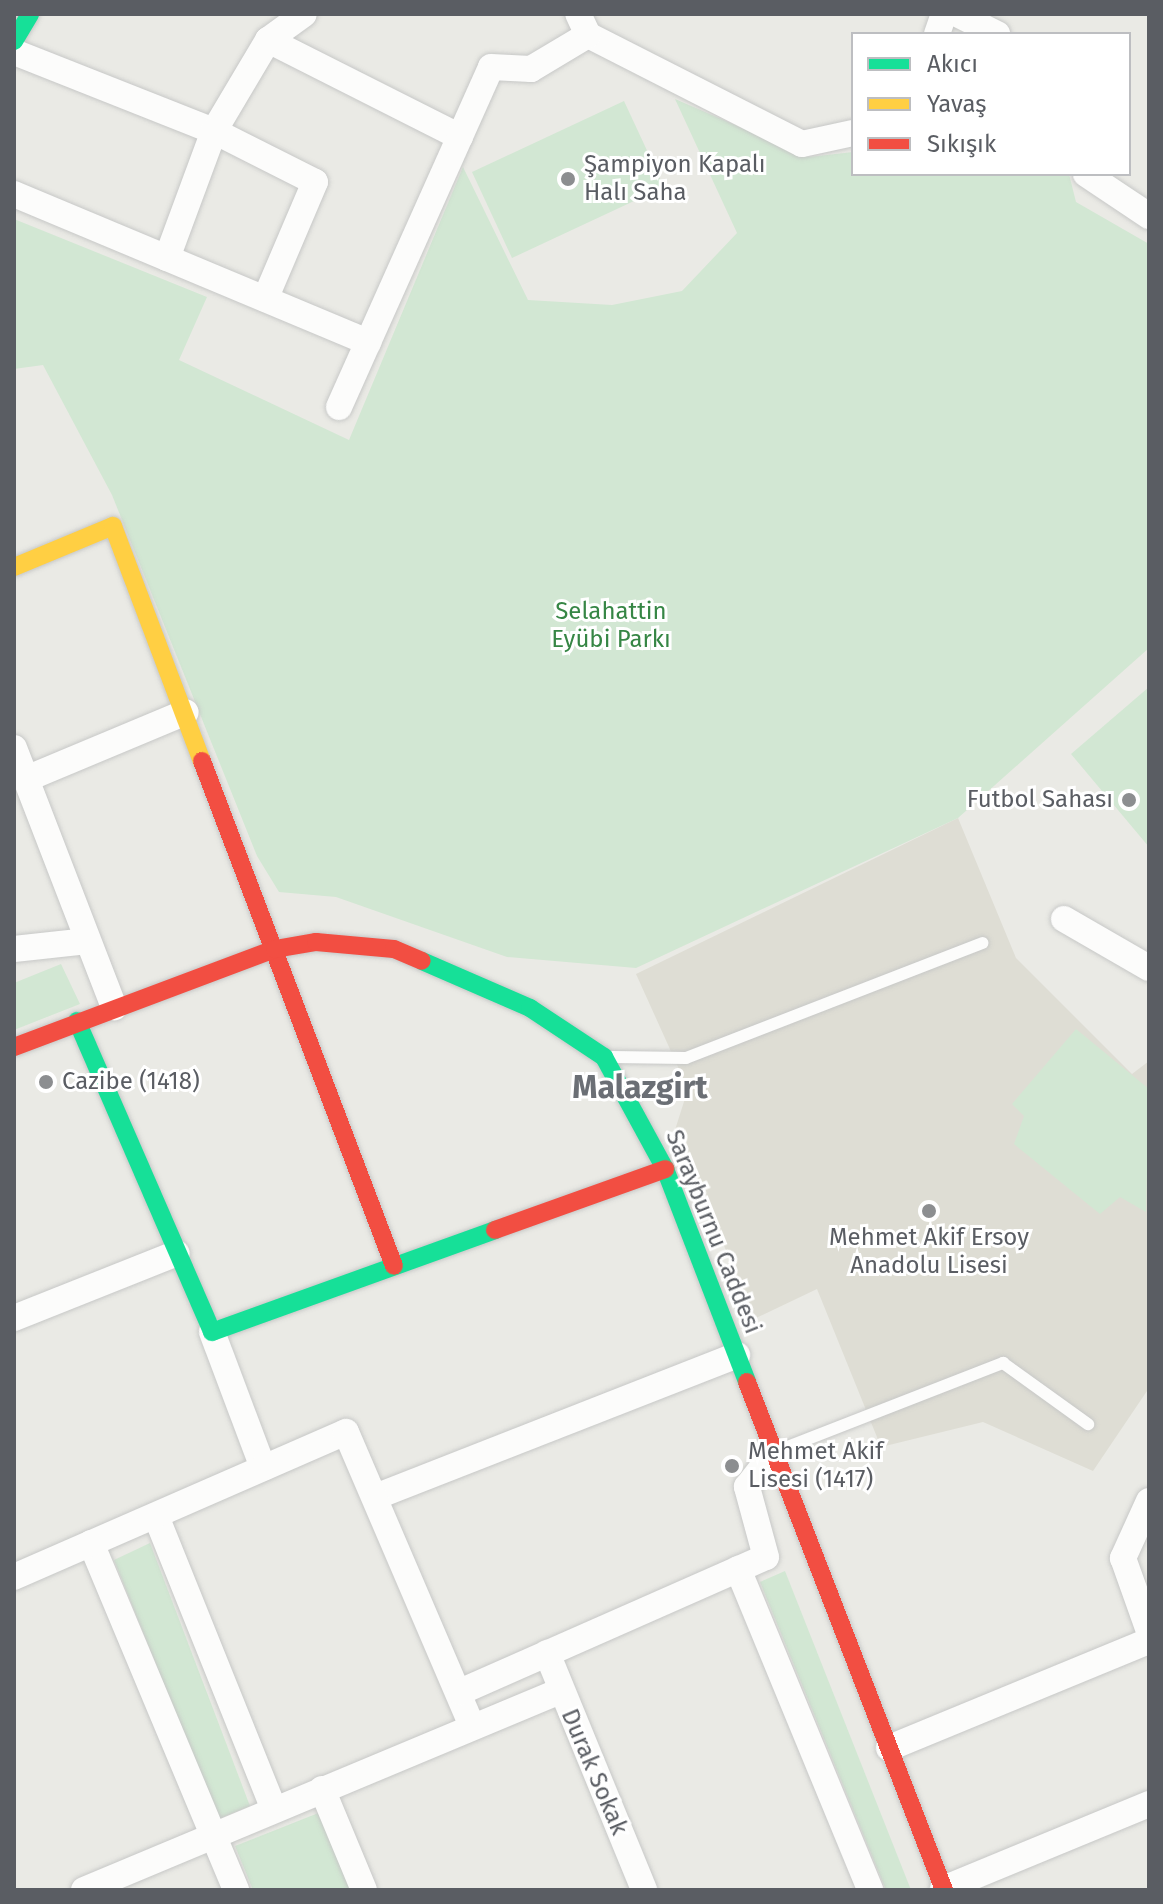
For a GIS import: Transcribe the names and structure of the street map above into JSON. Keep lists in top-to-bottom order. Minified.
{"streets":{"street":["Sarayburnu Caddesi","Durak Sokak"]},"districts":["Malazgirt"],"parks":["Selahattin Eyübi Parkı"],"places":["Şampiyon Kapalı Halı Saha","Futbol Sahası","Cazibe (1418)","Mehmet Akif Ersoy Anadolu Lisesi","Mehmet Akif Lisesi (1417)"],"legend":["Akıcı","Yavaş","Sıkışık"]}
